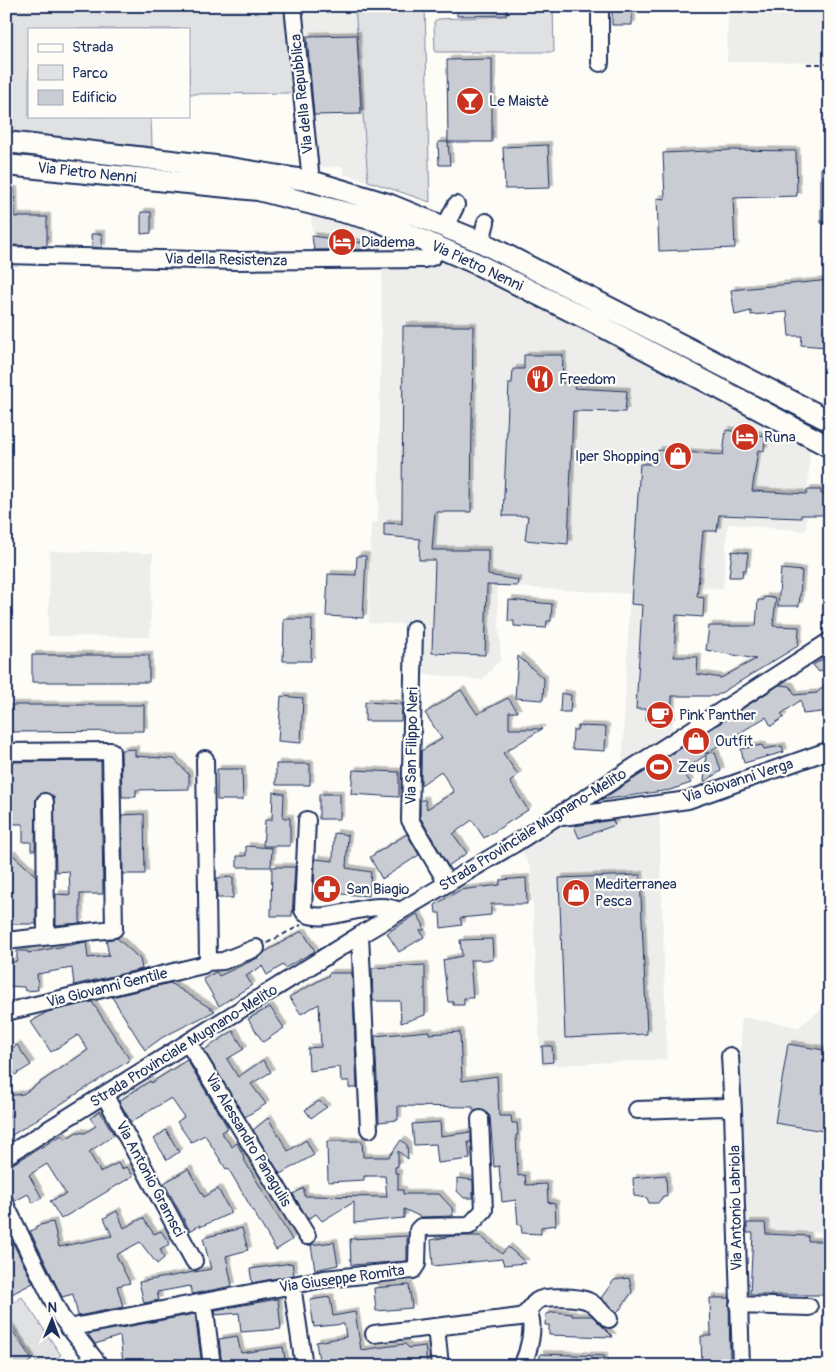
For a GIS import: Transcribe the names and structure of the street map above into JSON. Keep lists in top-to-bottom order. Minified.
{"streets":{"main road":["Via Pietro Nenni"],"street":["Via della Repubblica","Via della Resistenza","Via San Filippo Neri","Via Giovanni Verga","Strada Provinciale Mugnano-Melito","Via Giovanni Gentile","Via Alessandro Panagulis","Via Antonio Gramsci","Via Antonio Labriola","Via Giuseppe Romita"]},"crossings":[["Via della Repubblica","Via Pietro Nenni"],["Via Pietro Nenni","Via della Resistenza"],["Via San Filippo Neri","Strada Provinciale Mugnano-Melito"],["Via Giovanni Verga","Strada Provinciale Mugnano-Melito"],["Strada Provinciale Mugnano-Melito","Via Alessandro Panagulis"],["Strada Provinciale Mugnano-Melito","Via Antonio Gramsci"]],"places":{"bar":["Le Maistè"],"hotel":["Diadema","Runa"],"restaurant":["Freedom"],"shop":["Iper Shopping","Outfit","Mediterranea Pesca"],"cafe":["Pink Panther"],"sports":["Zeus"],"pharmacy":["San Biagio"]},"legend":["Strada","Parco","Edificio"],"north":"top"}
